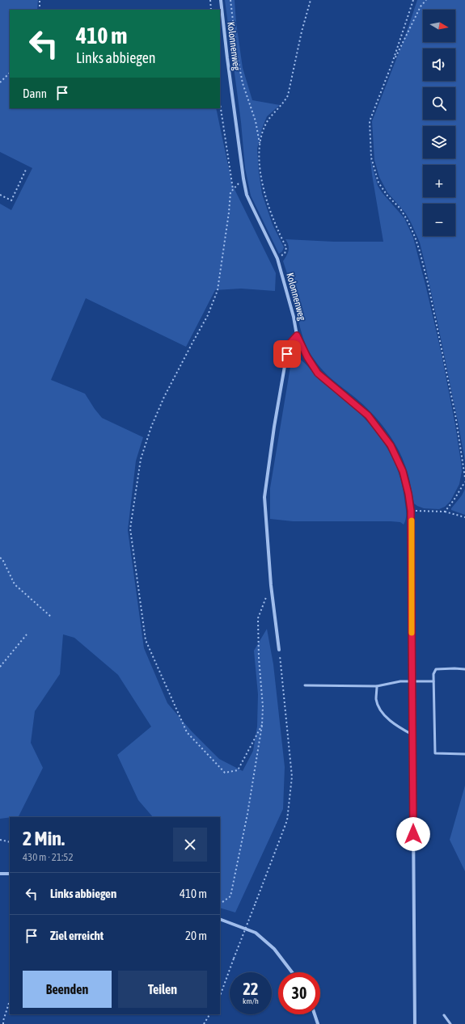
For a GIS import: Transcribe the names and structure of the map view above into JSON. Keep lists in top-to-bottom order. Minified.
{"streets":{"street":["Kolonnenweg"]},"north":"right","page":{"map_buttons":["+","−"],"turn":["410 m","Links abbiegen"],"then":"Dann","heading":["2 Min.","430 m · 21:52"],"list":[{"name":"Links abbiegen","value":"410 m"},{"name":"Ziel erreicht","value":"20 m"}],"buttons":["Beenden","Teilen"],"speed":"22 km/h","limit":"30"}}
